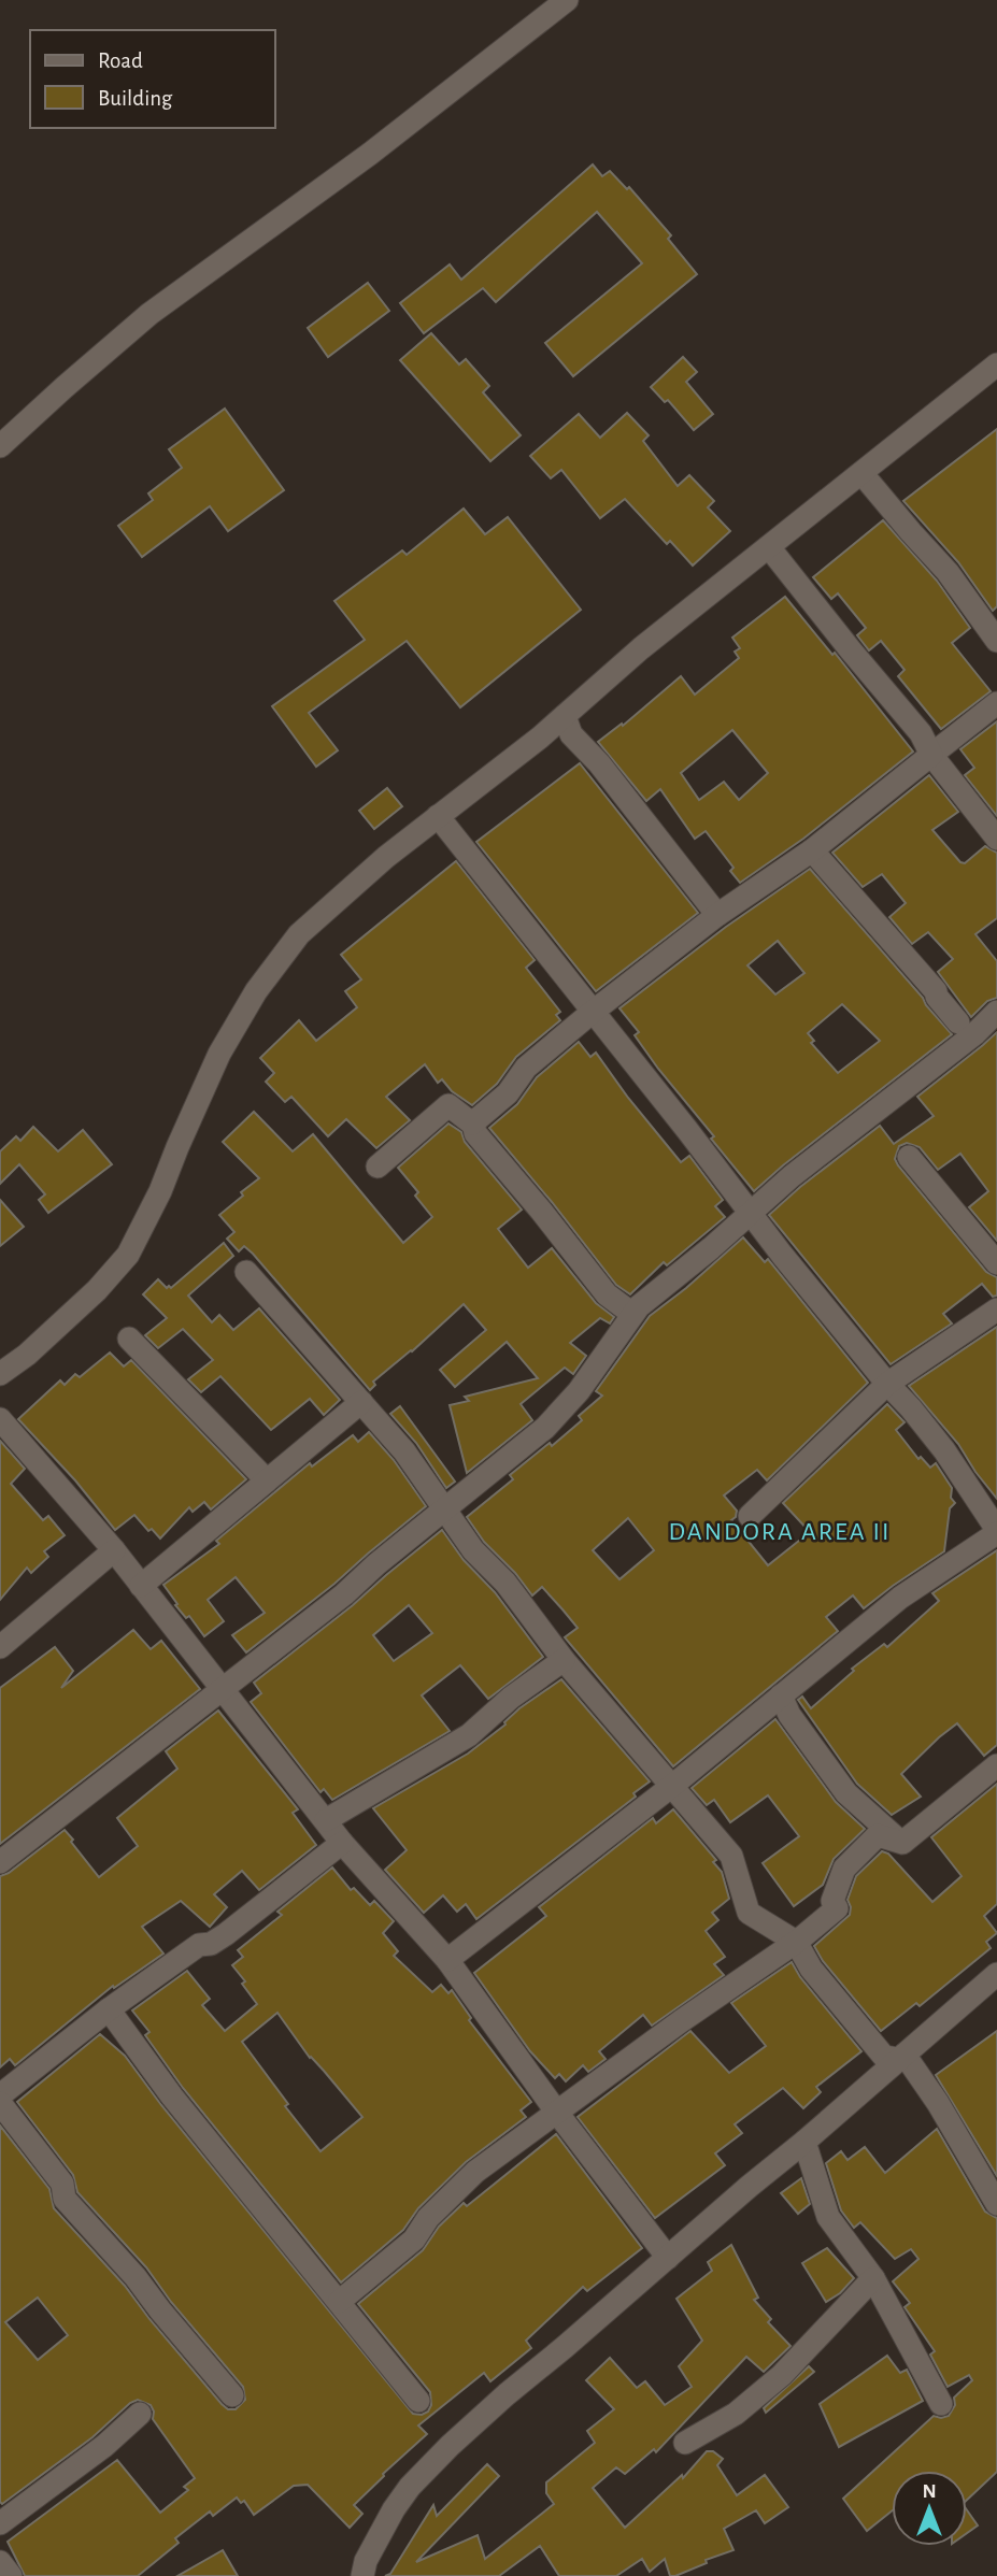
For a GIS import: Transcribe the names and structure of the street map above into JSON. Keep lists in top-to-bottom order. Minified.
{"districts":["DANDORA AREA II"],"legend":["Road","Building"],"north":"top"}
